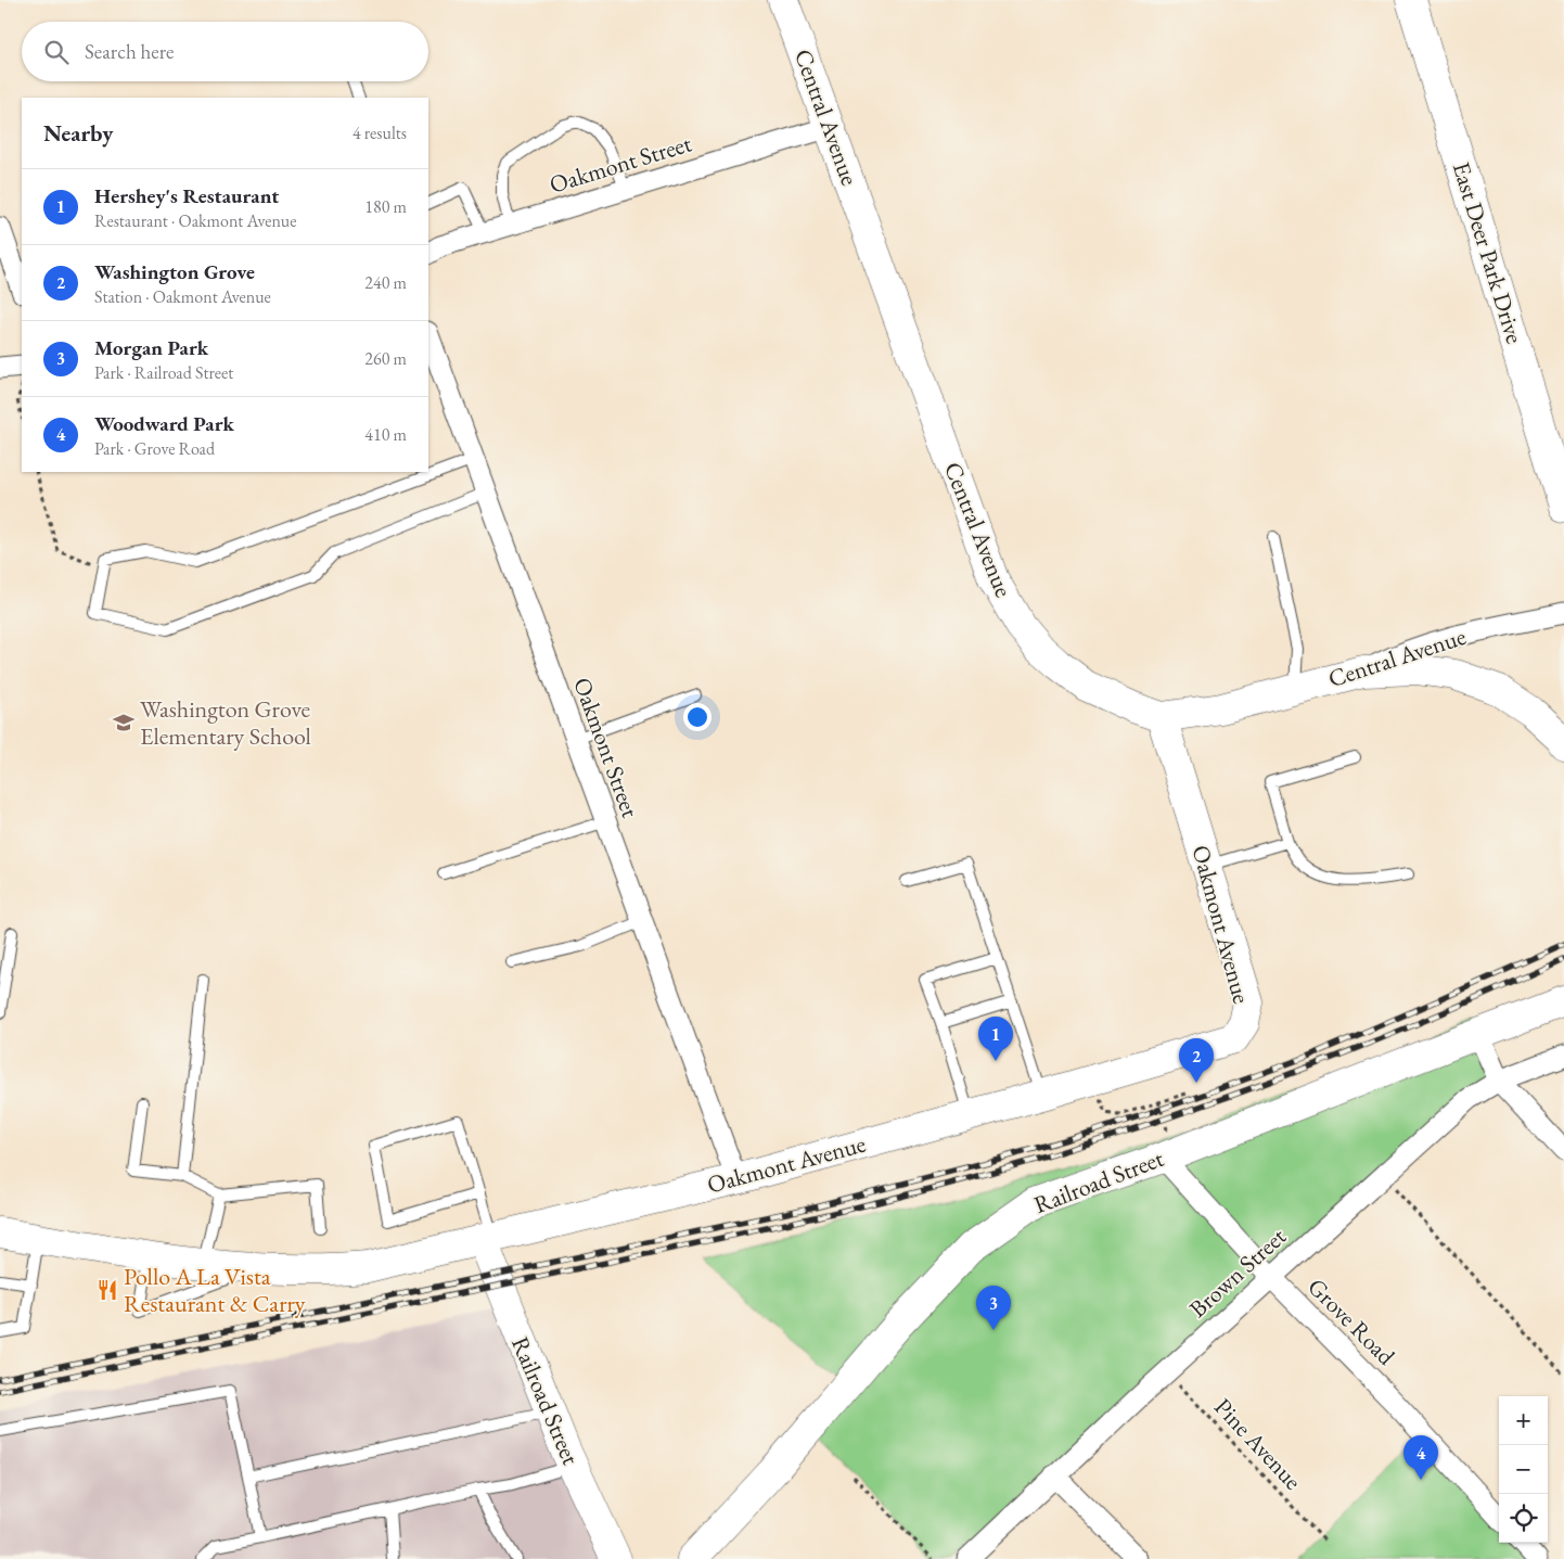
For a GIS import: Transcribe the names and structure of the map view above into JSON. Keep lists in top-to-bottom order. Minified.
{"streets":{"street":["Central Avenue","Oakmont Street","East Deer Park Drive","Oakmont Avenue","Railroad Street","Brown Street","Grove Road"],"path":["Pine Avenue"]},"crossings":[["Central Avenue","Oakmont Street"],["Central Avenue","Oakmont Avenue"],["Oakmont Street","Oakmont Avenue"],["Oakmont Avenue","Railroad Street"],["Railroad Street","Grove Road"],["Brown Street","Grove Road"],["Brown Street","Pine Avenue"]],"places":{"school or university":["Washington Grove Elementary School"],"restaurant":["Pollo A La Vista Restaurant & Carry"]},"page":{"search":"Search here","heading":["Nearby","4 results"],"list":[{"mark":"1","name":"Hershey's Restaurant","note":"Restaurant · Oakmont Avenue","value":"180 m"},{"mark":"2","name":"Washington Grove","note":"Station · Oakmont Avenue","value":"240 m"},{"mark":"3","name":"Morgan Park","note":"Park · Railroad Street","value":"260 m"},{"mark":"4","name":"Woodward Park","note":"Park · Grove Road","value":"410 m"}],"pins":["1","2","3","4"],"map_buttons":["+","−"]}}
